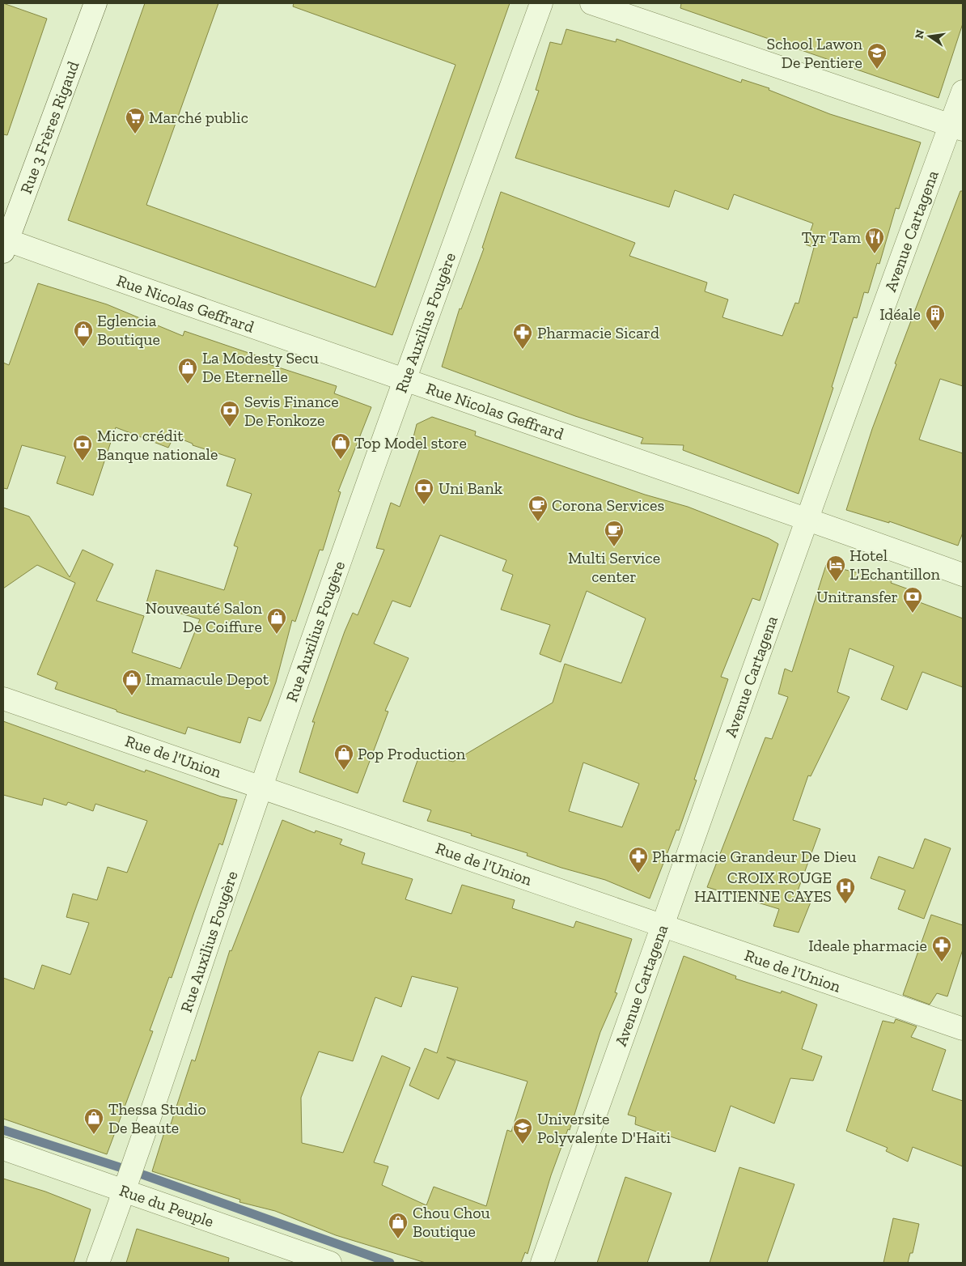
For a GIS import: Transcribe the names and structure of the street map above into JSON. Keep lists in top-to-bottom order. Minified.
{"streets":{"street":["Rue 3 Frères Rigaud","Avenue Cartagena","Rue Nicolas Geffrard","Rue Auxilius Fougère","Rue de l'Union","Rue du Peuple"]},"crossings":[["Rue 3 Frères Rigaud","Rue Nicolas Geffrard"],["Avenue Cartagena","Rue Nicolas Geffrard"],["Avenue Cartagena","Rue de l'Union"],["Rue Nicolas Geffrard","Rue Auxilius Fougère"],["Rue Auxilius Fougère","Rue de l'Union"],["Rue Auxilius Fougère","Rue du Peuple"]],"places":{"school or university":["School Lawon De Pentiere","Universite Polyvalente D'Haiti"],"supermarket":["Marché public"],"restaurant":["Tyr Tam"],"building":["Idéale"],"shop":["Eglencia Boutique","La Modesty Secu De Eternelle","Top Model store","Nouveauté Salon De Coiffure","Imamacule Depot","Pop Production","Thessa Studio De Beaute","Chou Chou Boutique"],"pharmacy":["Pharmacie Sicard","Pharmacie Grandeur De Dieu","Ideale pharmacie"],"bank":["Sevis Finance De Fonkoze","Micro crédit Banque nationale","Uni Bank","Unitransfer"],"cafe":["Corona Services","Multi Service center"],"hotel":["Hotel L'Echantillon"],"hospital":["CROIX ROUGE HAITIENNE CAYES"]},"north":"left"}
